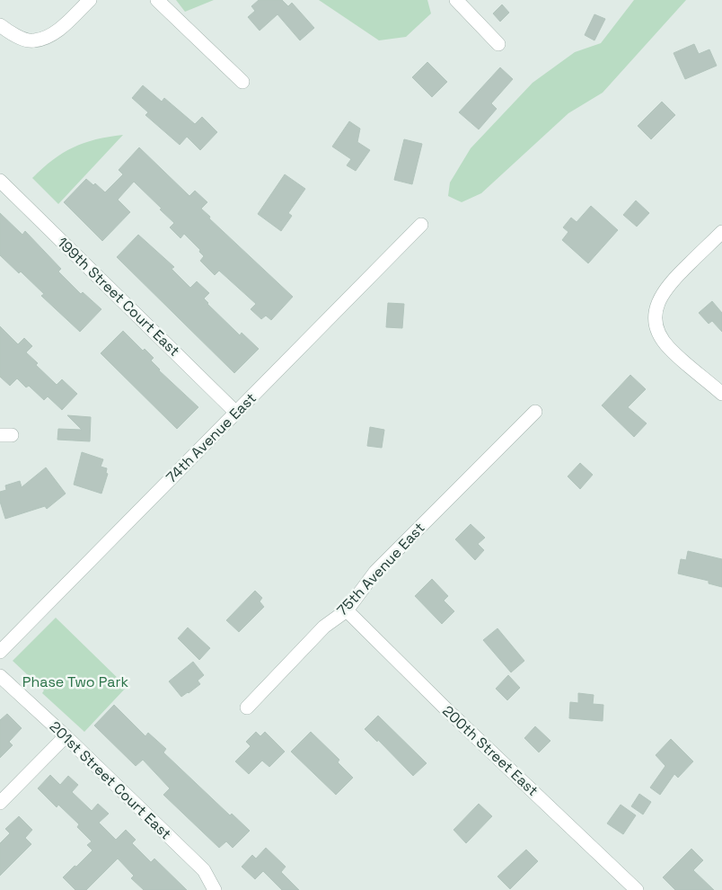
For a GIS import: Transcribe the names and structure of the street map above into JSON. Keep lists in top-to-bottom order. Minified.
{"streets":{"street":["199th Street Court East","74th Avenue East","75th Avenue East","200th Street East","201st Street Court East"]},"crossings":[["199th Street Court East","74th Avenue East"],["75th Avenue East","200th Street East"]],"parks":["Phase Two Park"]}
